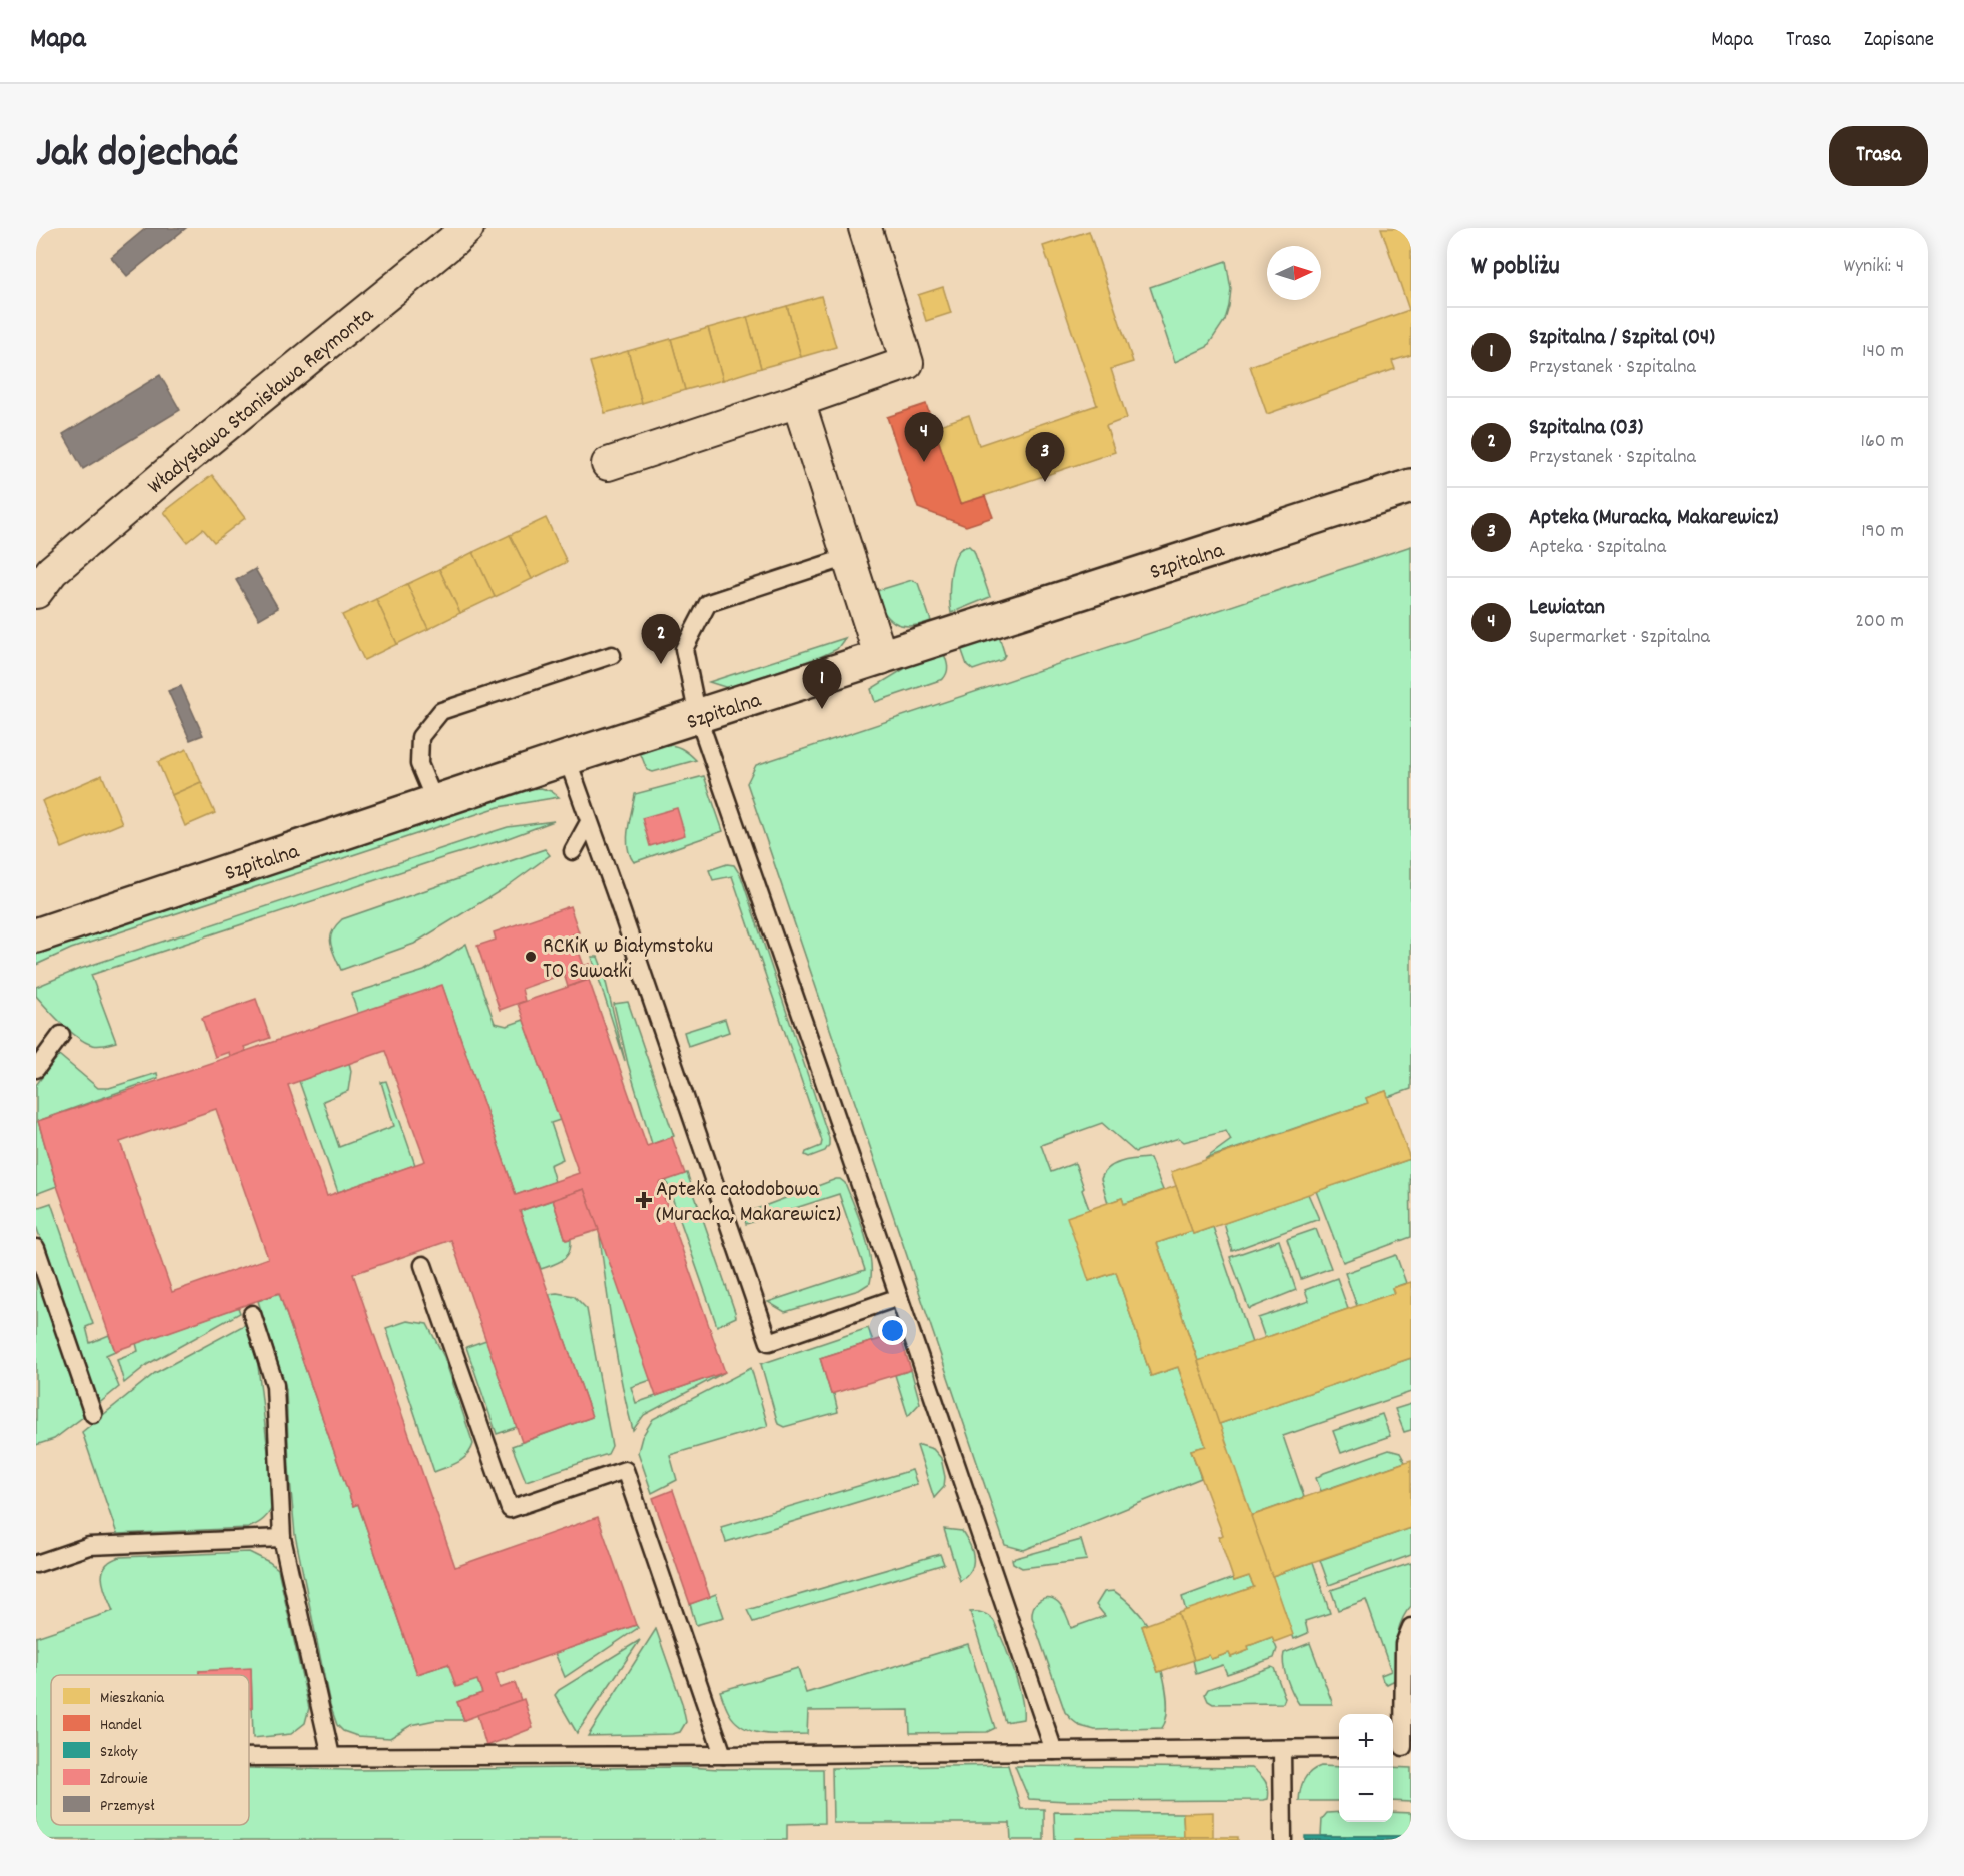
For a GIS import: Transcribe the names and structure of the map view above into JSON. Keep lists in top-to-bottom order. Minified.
{"streets":{"street":["Władysława Stanisława Reymonta","Szpitalna"]},"places":{"other":["RCKiK w Białymstoku TO Suwałki"],"health":["Apteka całodobowa (Muracka, Makarewicz)"]},"legend":["Mieszkania","Handel","Szkoły","Zdrowie","Przemysł"],"north":"right","page":{"header":"Mapa","nav":["Mapa","Trasa","Zapisane"],"title":"Jak dojechać","buttons":"Trasa","heading":["W pobliżu","Wyniki: 4"],"list":[{"mark":"1","name":"Szpitalna / Szpital (04)","note":"Przystanek · Szpitalna","value":"140 m"},{"mark":"2","name":"Szpitalna (03)","note":"Przystanek · Szpitalna","value":"160 m"},{"mark":"3","name":"Apteka (Muracka, Makarewicz)","note":"Apteka · Szpitalna","value":"190 m"},{"mark":"4","name":"Lewiatan","note":"Supermarket · Szpitalna","value":"200 m"}],"pins":["4","3","2","1"],"map_buttons":["+","−"]}}
